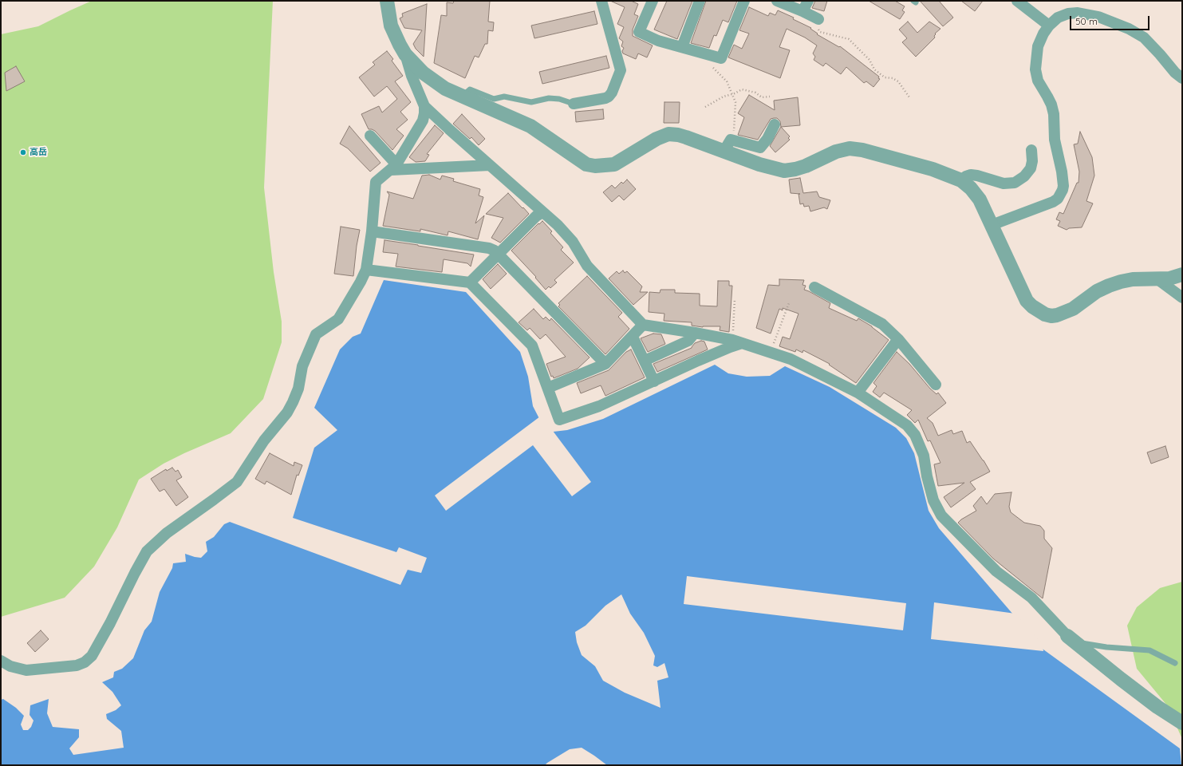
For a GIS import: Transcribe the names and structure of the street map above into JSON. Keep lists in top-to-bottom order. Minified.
{"places":["高岳"],"scale_bar":"50 m"}
